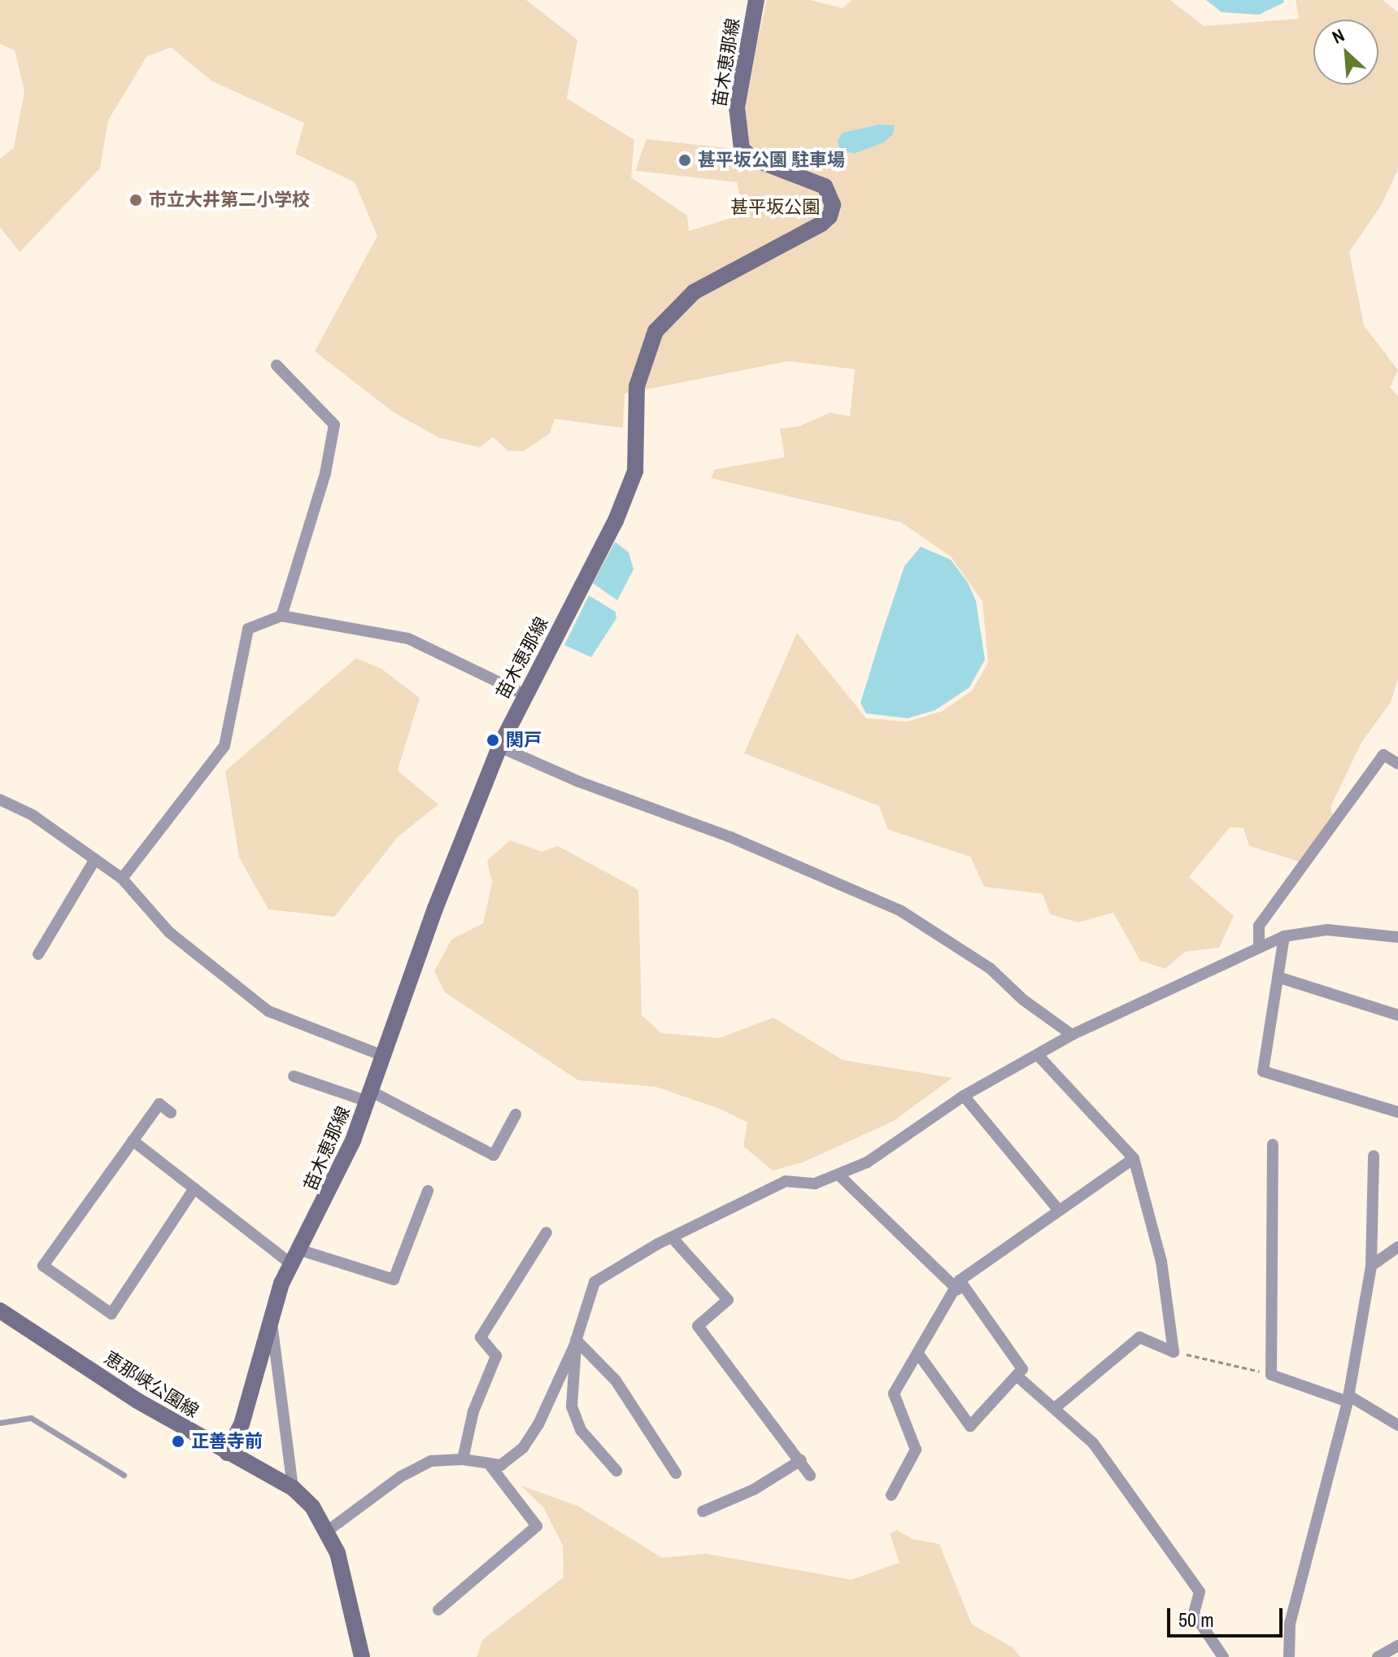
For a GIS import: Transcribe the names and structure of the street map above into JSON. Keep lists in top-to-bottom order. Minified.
{"streets":{"main road":["苗木恵那線","恵那峡公園線"]},"crossings":[["苗木恵那線","恵那峡公園線"]],"parks":["甚平坂公園"],"places":["甚平坂公園 駐車場","市立大井第二小学校","関戸","正善寺前"],"scale_bar":"50 m","north":"top left"}
